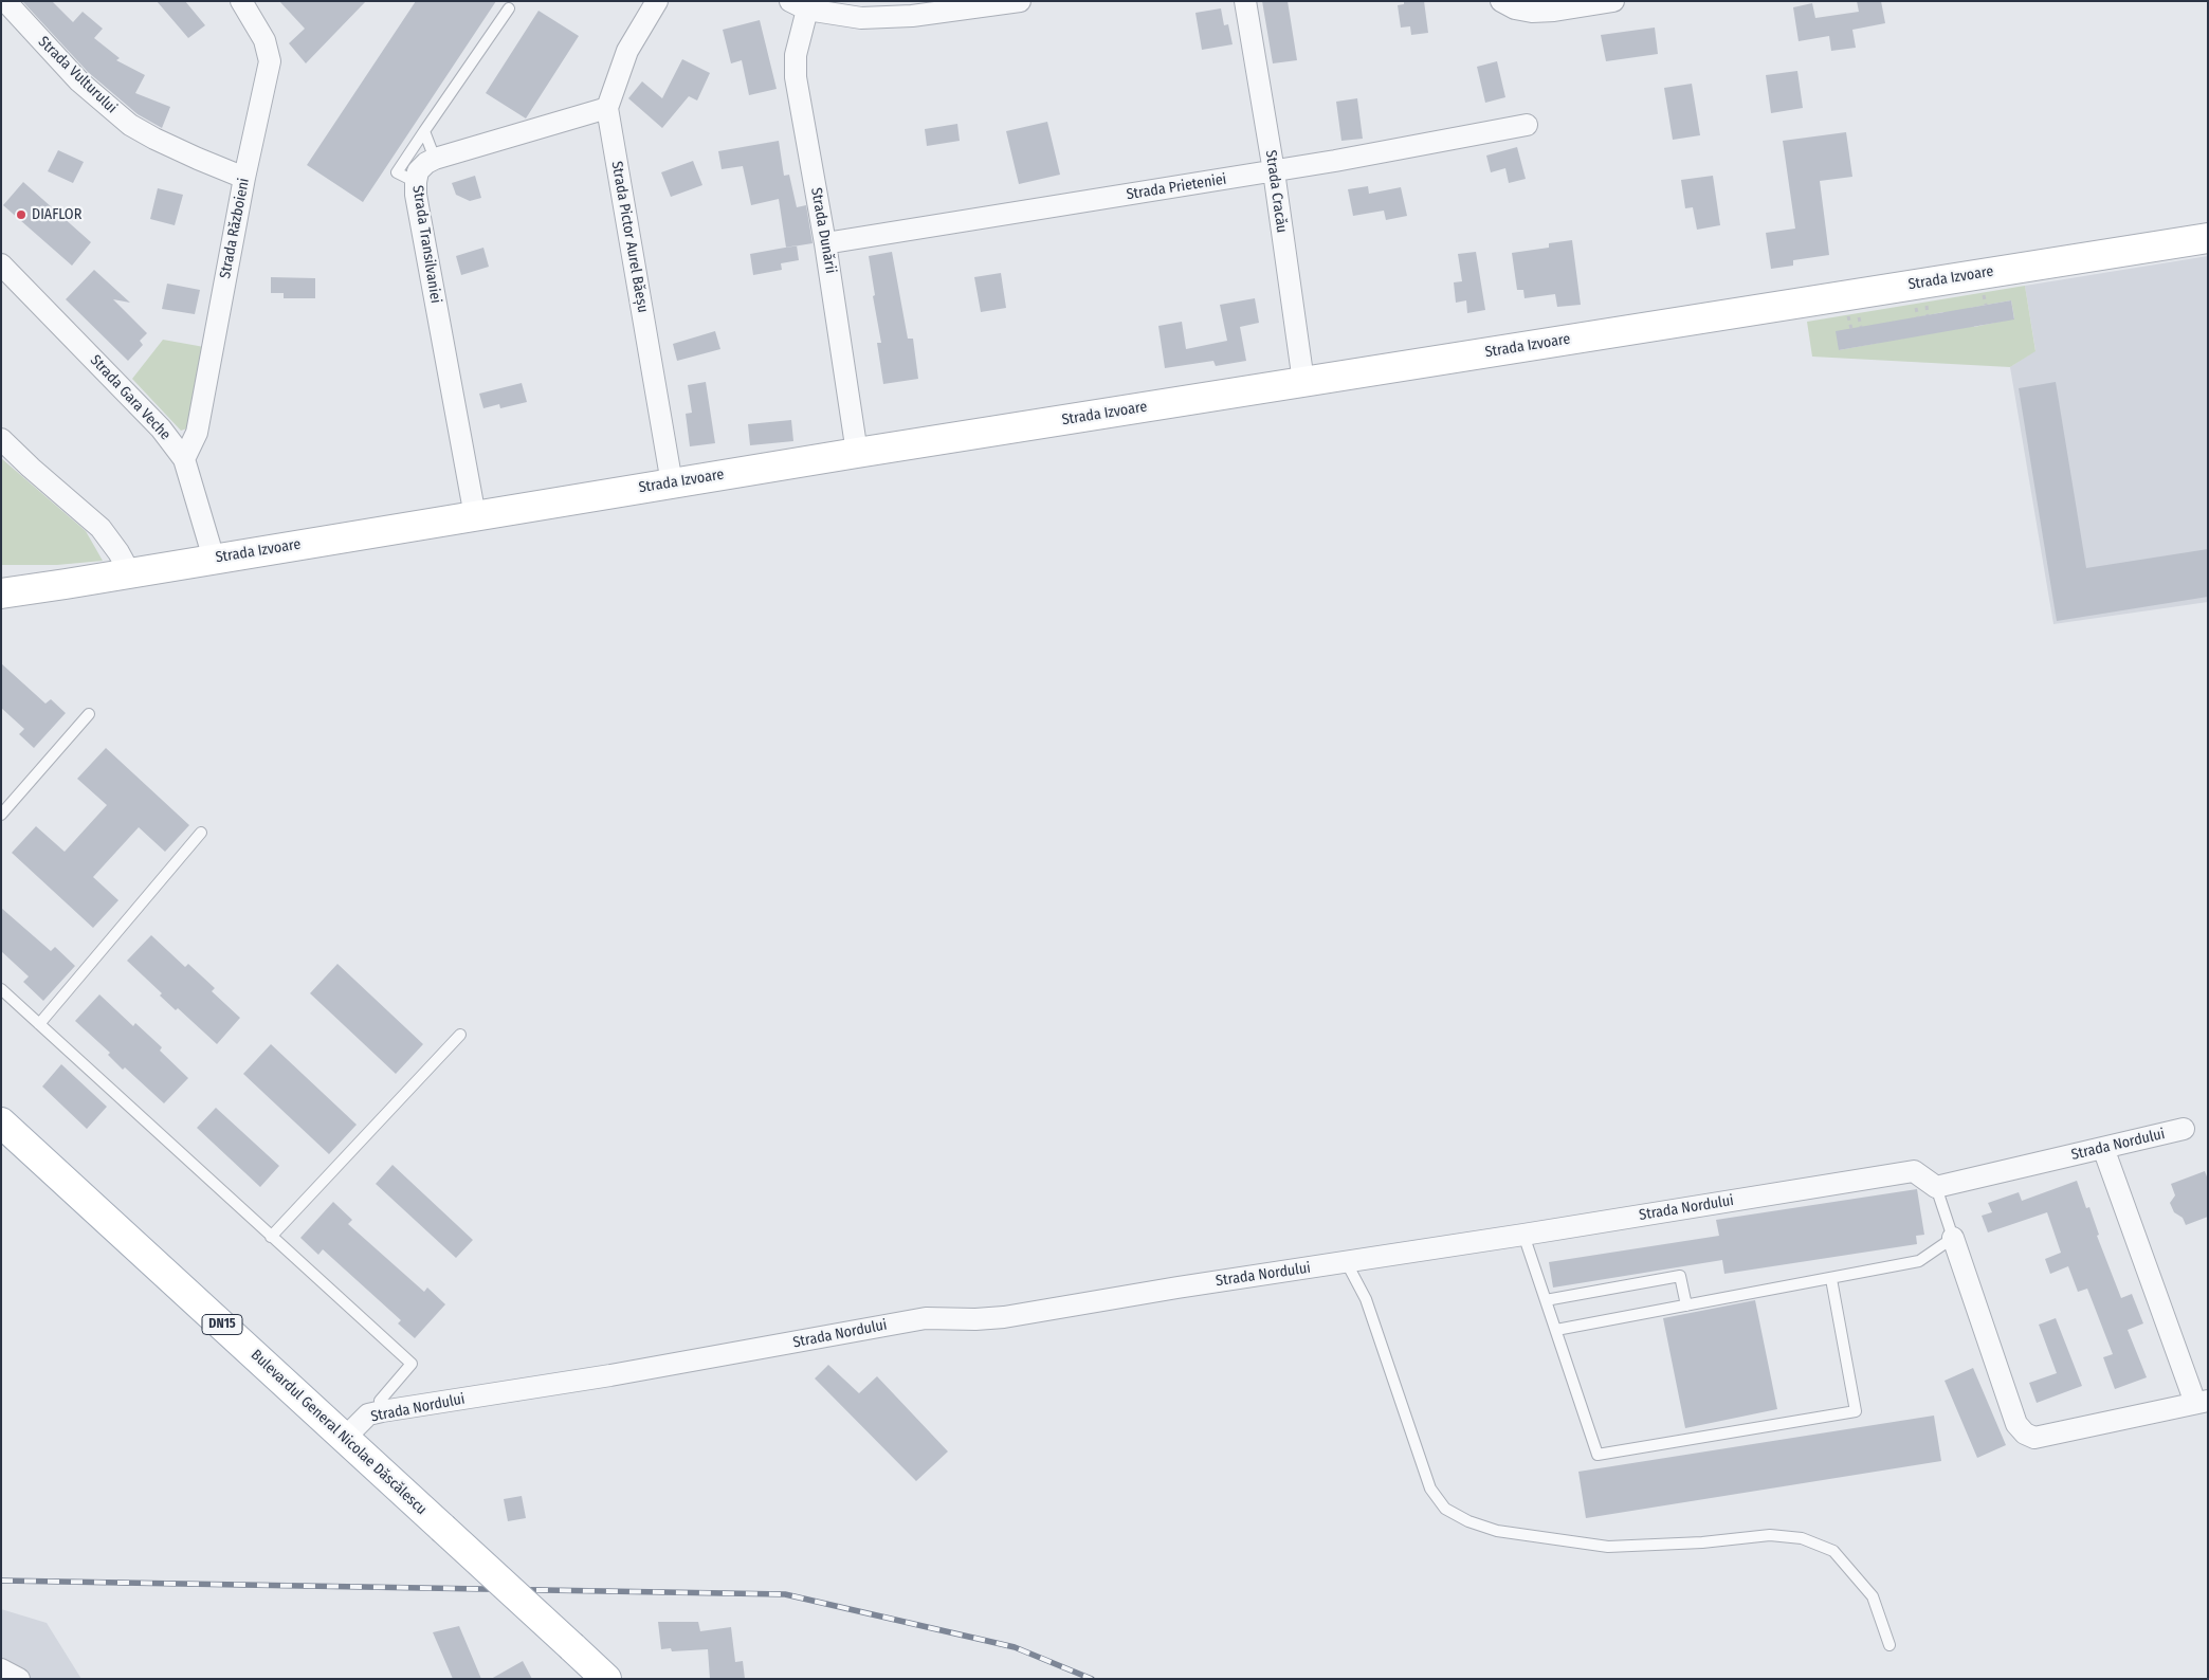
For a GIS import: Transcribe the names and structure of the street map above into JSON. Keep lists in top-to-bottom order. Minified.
{"streets":{"main road":["Strada Izvoare","DN15","Bulevardul General Nicolae Dăscălescu"],"street":["Strada Vulturului","Strada Prieteniei","Strada Cracău","Strada Războieni","Strada Dunării","Strada Pictor Aurel Băeșu","Strada Transilvaniei","Strada Gara Veche","Strada Nordului"]},"crossings":[["Strada Vulturului","Strada Războieni"],["Strada Prieteniei","Strada Cracău"],["Strada Prieteniei","Strada Dunării"],["Strada Cracău","Strada Izvoare"],["Strada Războieni","Strada Gara Veche"],["Strada Dunării","Strada Izvoare"],["Strada Pictor Aurel Băeșu","Strada Transilvaniei"],["Strada Pictor Aurel Băeșu","Strada Izvoare"],["Strada Transilvaniei","Strada Izvoare"],["Strada Izvoare","Strada Gara Veche"],["Strada Nordului","Bulevardul General Nicolae Dăscălescu"]],"places":["DIAFLOR"]}
